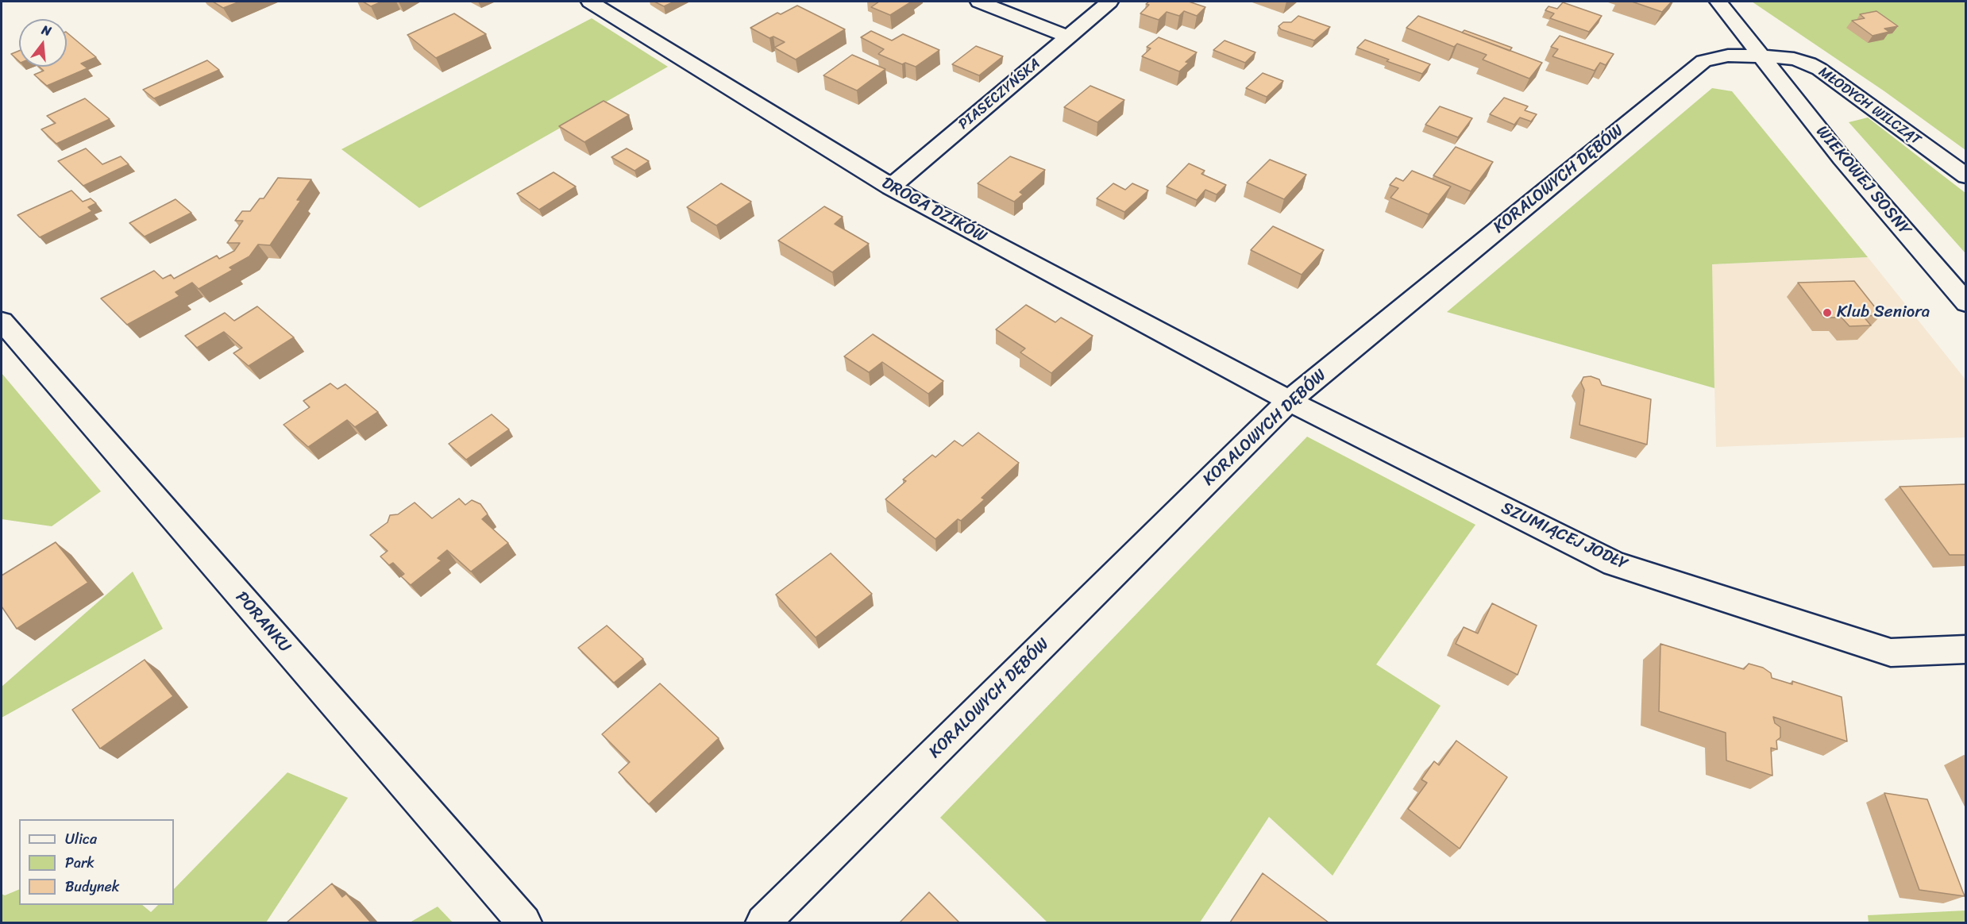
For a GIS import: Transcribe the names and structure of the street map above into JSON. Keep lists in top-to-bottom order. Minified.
{"streets":{"street":["PIASECZYŃSKA","MŁODYCH WILCZĄT","KORALOWYCH DĘBÓW","WIEKOWEJ SOSNY","DROGA DZIKÓW","SZUMIĄCEJ JODŁY","PORANKU"]},"crossings":[["PIASECZYŃSKA","DROGA DZIKÓW"],["MŁODYCH WILCZĄT","KORALOWYCH DĘBÓW"],["MŁODYCH WILCZĄT","WIEKOWEJ SOSNY"],["KORALOWYCH DĘBÓW","WIEKOWEJ SOSNY"],["KORALOWYCH DĘBÓW","DROGA DZIKÓW"],["KORALOWYCH DĘBÓW","SZUMIĄCEJ JODŁY"],["DROGA DZIKÓW","SZUMIĄCEJ JODŁY"]],"places":["Klub Seniora"],"legend":["Ulica","Park","Budynek"],"north":"top"}
